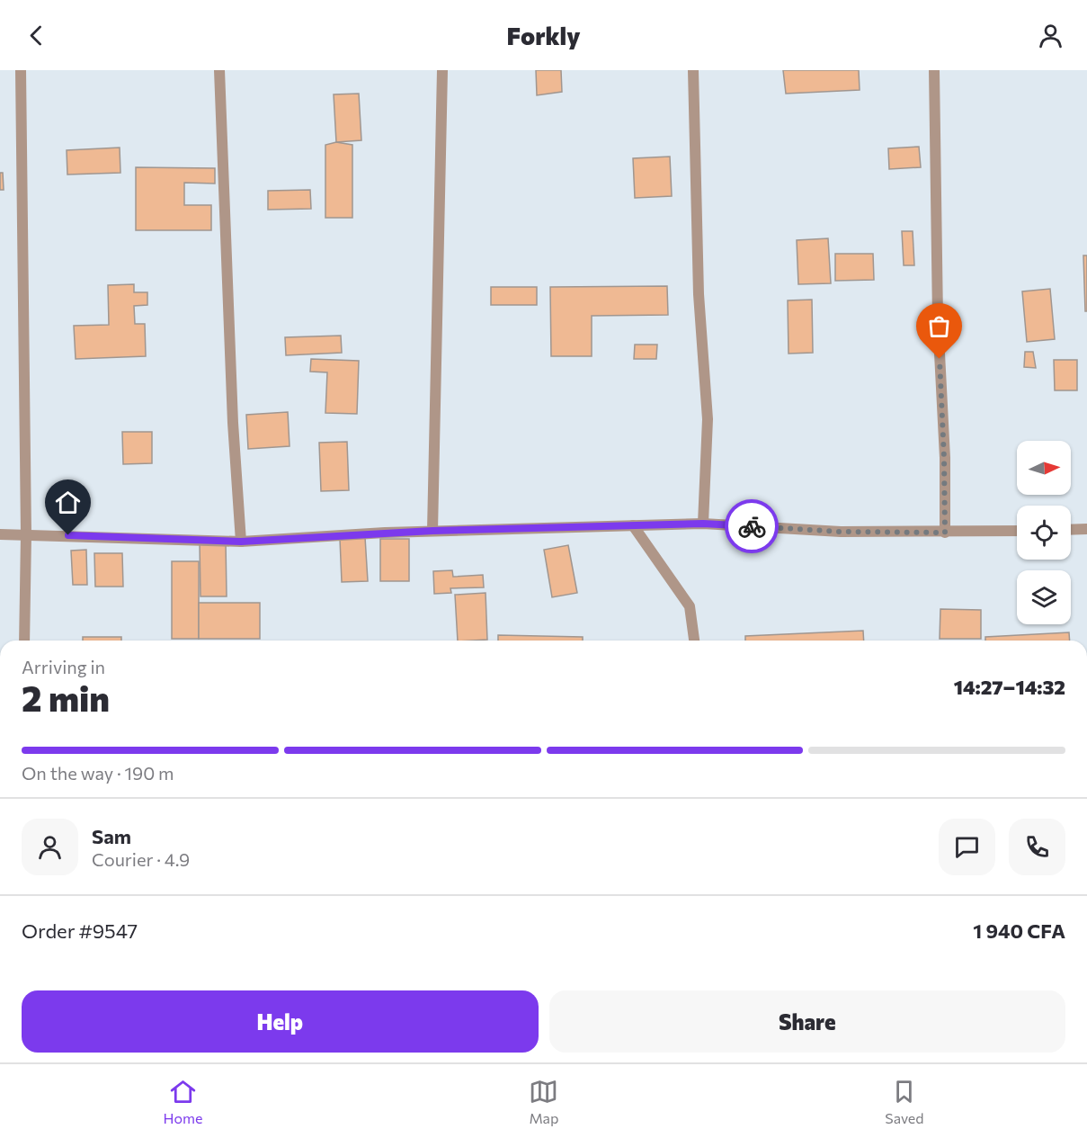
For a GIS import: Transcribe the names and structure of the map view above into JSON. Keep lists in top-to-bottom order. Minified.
{"north":"right","page":{"header":"Forkly","heading":["2 min","Arriving in","14:27–14:32"],"panel":["Sam","Courier · 4.9","Order #9547","1 940 CFA"],"bar":"On the way · 190 m","buttons":["Help","Share"],"tabs":["Home","Map","Saved"]}}
